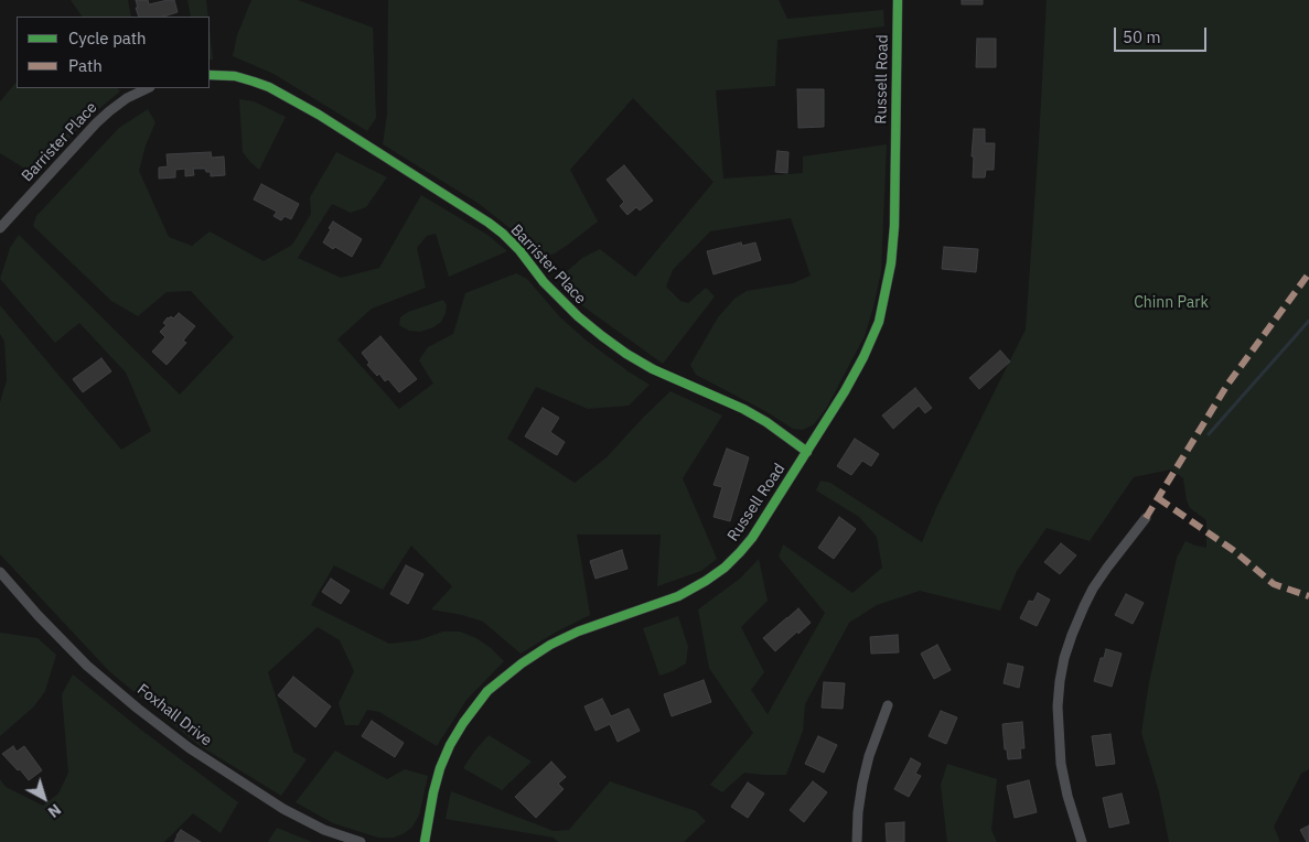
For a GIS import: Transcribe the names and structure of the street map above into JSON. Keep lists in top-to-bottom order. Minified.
{"streets":{"street":["Russell Road","Barrister Place","Foxhall Drive"]},"crossings":[["Russell Road","Barrister Place"]],"parks":["Chinn Park"],"legend":["Cycle path","Path"],"scale_bar":"50 m","north":"bottom right"}
